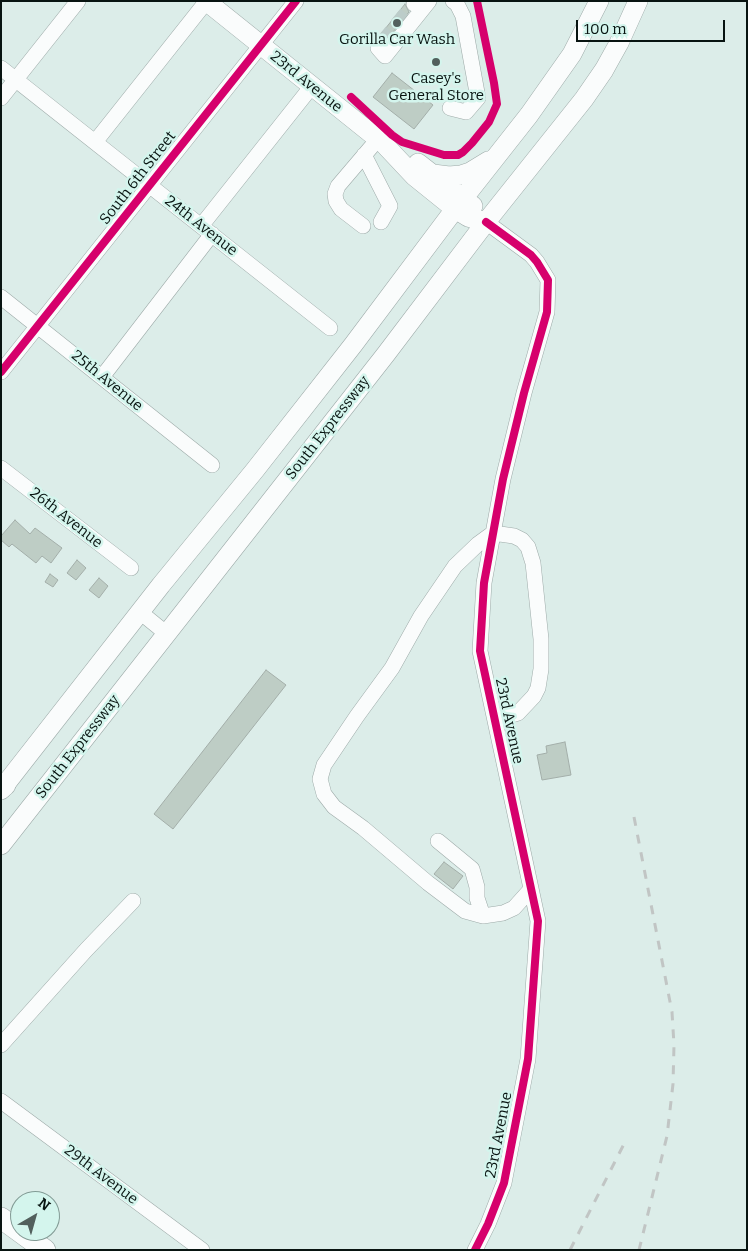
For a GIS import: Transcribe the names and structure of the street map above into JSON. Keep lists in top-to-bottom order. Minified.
{"streets":{"main road":["23rd Avenue","South Expressway"],"street":["South 6th Street","24th Avenue","25th Avenue","26th Avenue","29th Avenue"]},"crossings":[["23rd Avenue","South 6th Street"],["23rd Avenue","South Expressway"],["South 6th Street","24th Avenue"],["South 6th Street","25th Avenue"]],"places":["Gorilla Car Wash","Casey's General Store"],"scale_bar":"100 m","north":"top right"}
